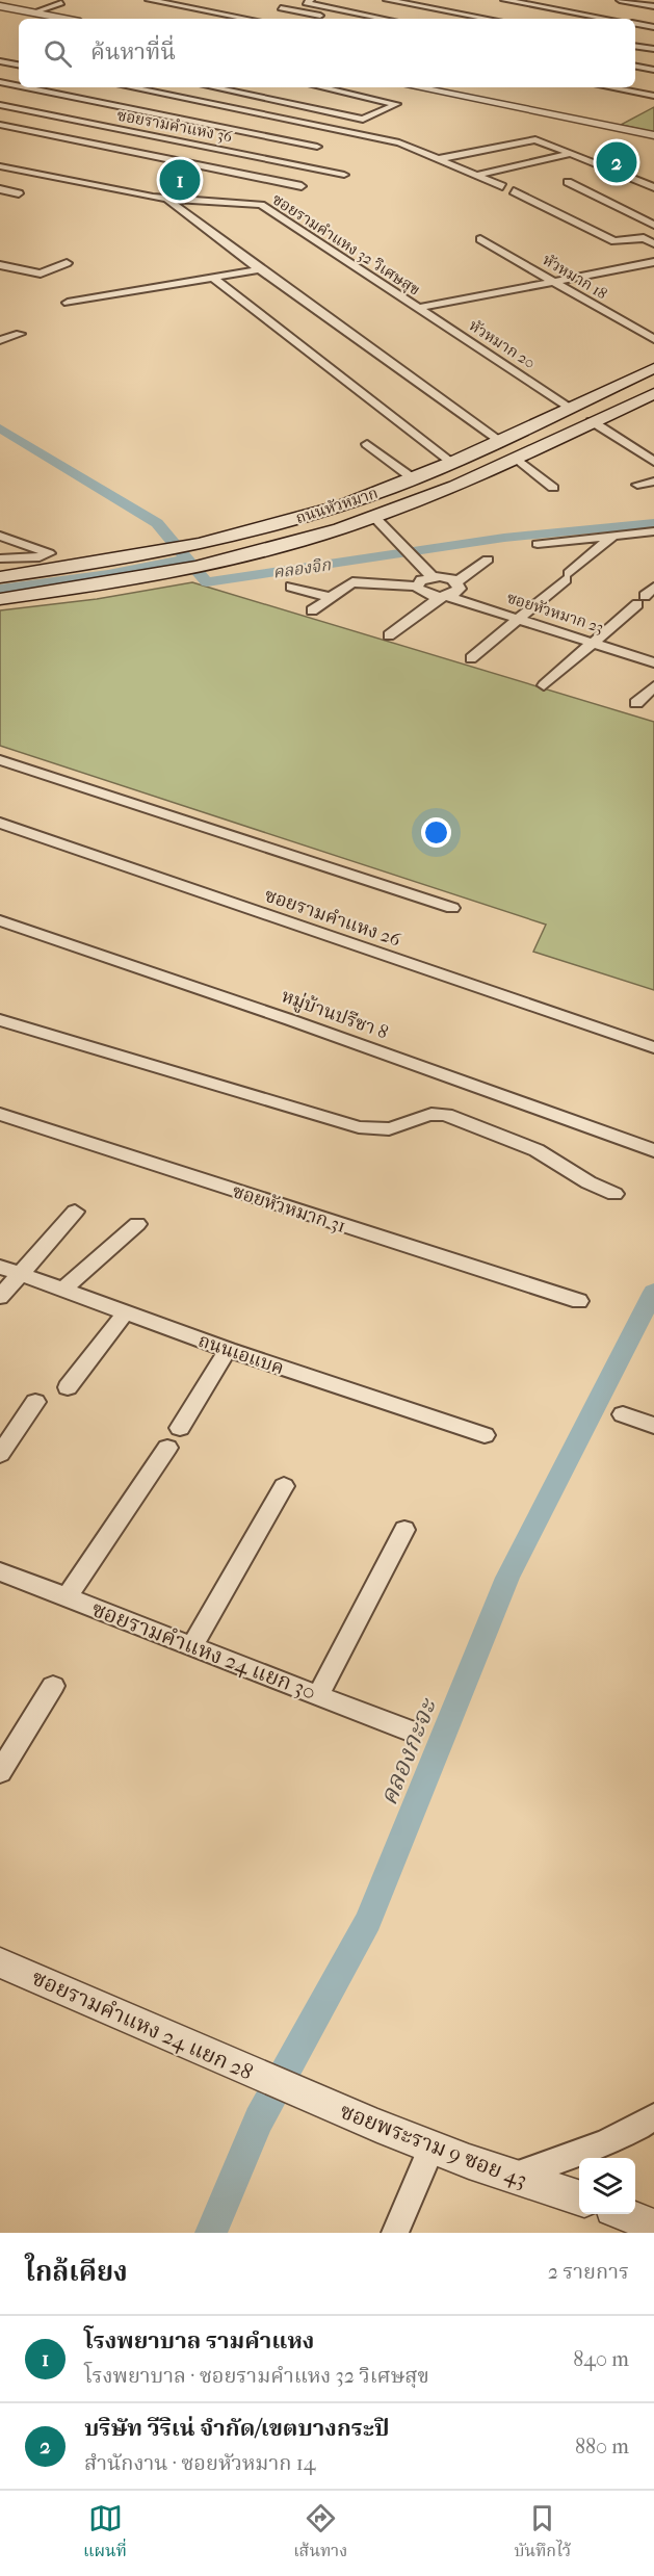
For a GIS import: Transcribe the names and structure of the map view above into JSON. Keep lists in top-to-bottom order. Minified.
{"streets":{"main road":["ถนนหัวหมาก"],"street":["ซอยรามคำแหง 36","ซอยรามคำแหง 32 วิเศษสุข","หัวหมาก 18","หัวหมาก 20","ซอยหัวหมาก 23","ซอยรามคำแหง 26","หมู่บ้านปรีชา 8","ซอยหัวหมาก 31","ถนนเอแบค","ซอยรามคำแหง 24 แยก 30","ซอยรามคำแหง 24 แยก 28","ซอยพระราม 9 ซอย 43"]},"crossings":[["ซอยรามคำแหง 32 วิเศษสุข","หัวหมาก 20"],["หัวหมาก 20","ถนนหัวหมาก"],["ซอยรามคำแหง 24 แยก 28","ซอยพระราม 9 ซอย 43"]],"water":["คลองจิก","คลองกะจะ"],"page":{"search":"ค้นหาที่นี่","pins":["2","1"],"heading":["ใกล้เคียง","2 รายการ"],"list":[{"mark":"1","name":"โรงพยาบาล รามคำแหง","note":"โรงพยาบาล · ซอยรามคำแหง 32 วิเศษสุข","value":"840 m"},{"mark":"2","name":"บริษัท วีริเน่ จำกัด/เขตบางกระปิ","note":"สำนักงาน · ซอยหัวหมาก 14","value":"880 m"}],"nav":["แผนที่","เส้นทาง","บันทึกไว้"]}}
